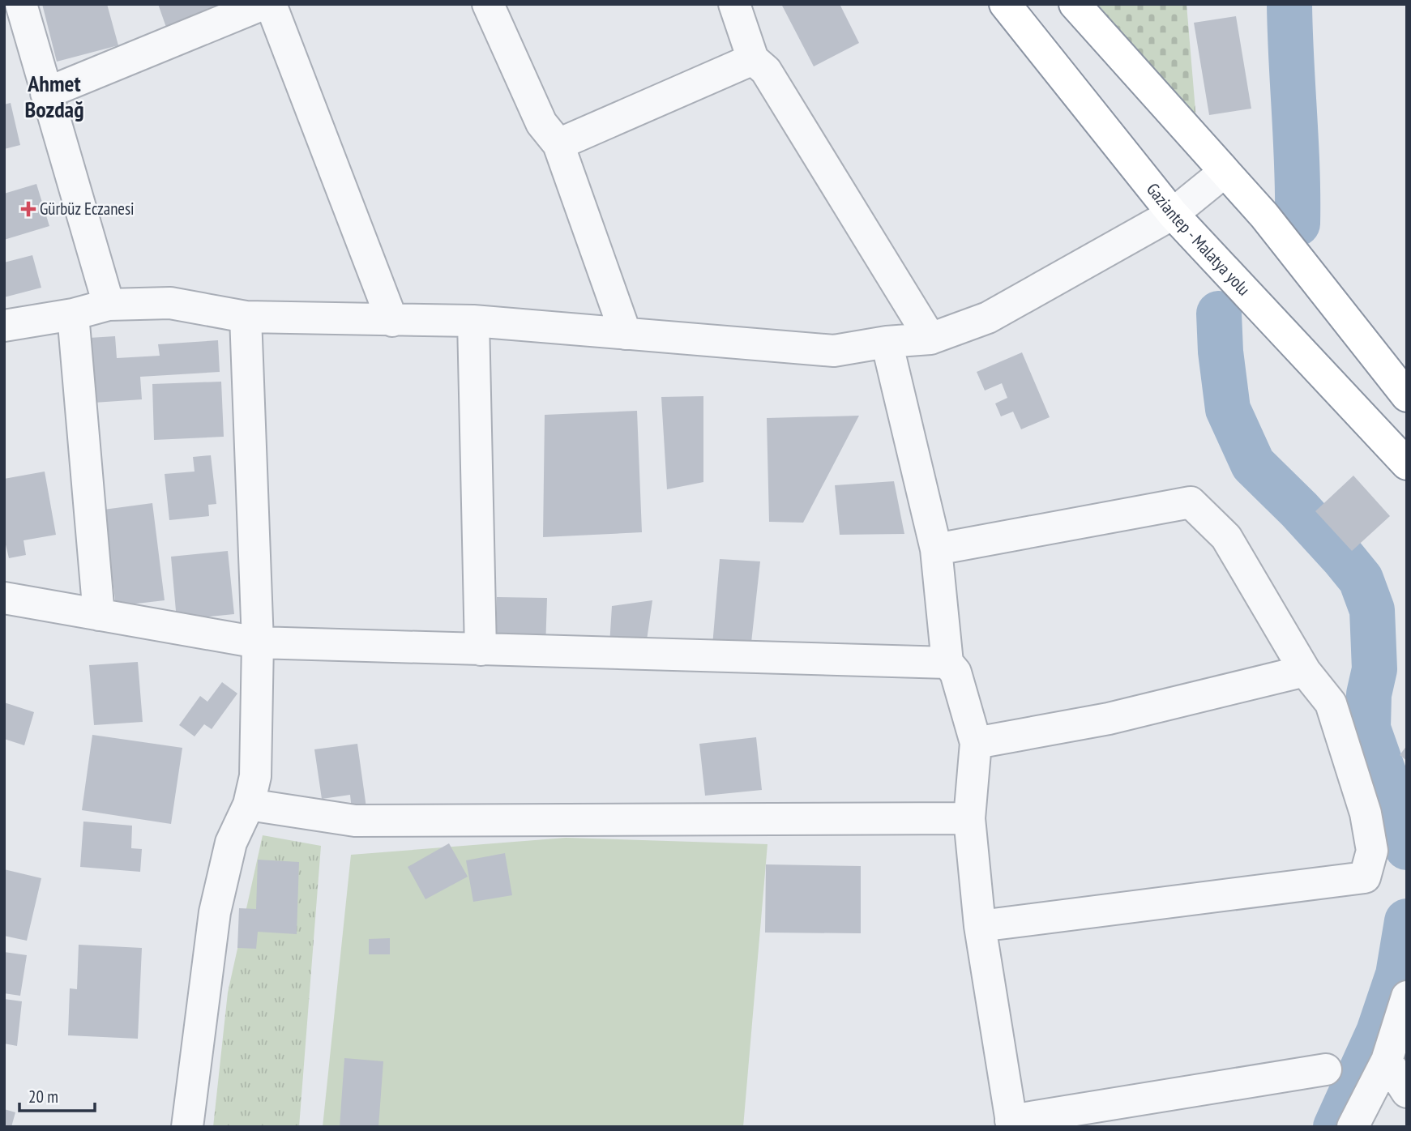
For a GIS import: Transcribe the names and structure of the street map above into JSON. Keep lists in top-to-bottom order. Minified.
{"streets":{"highway":["Gaziantep - Malatya yolu"]},"districts":["Ahmet Bozdağ"],"places":{"health":["Gürbüz Eczanesi"]},"scale_bar":"20 m"}
